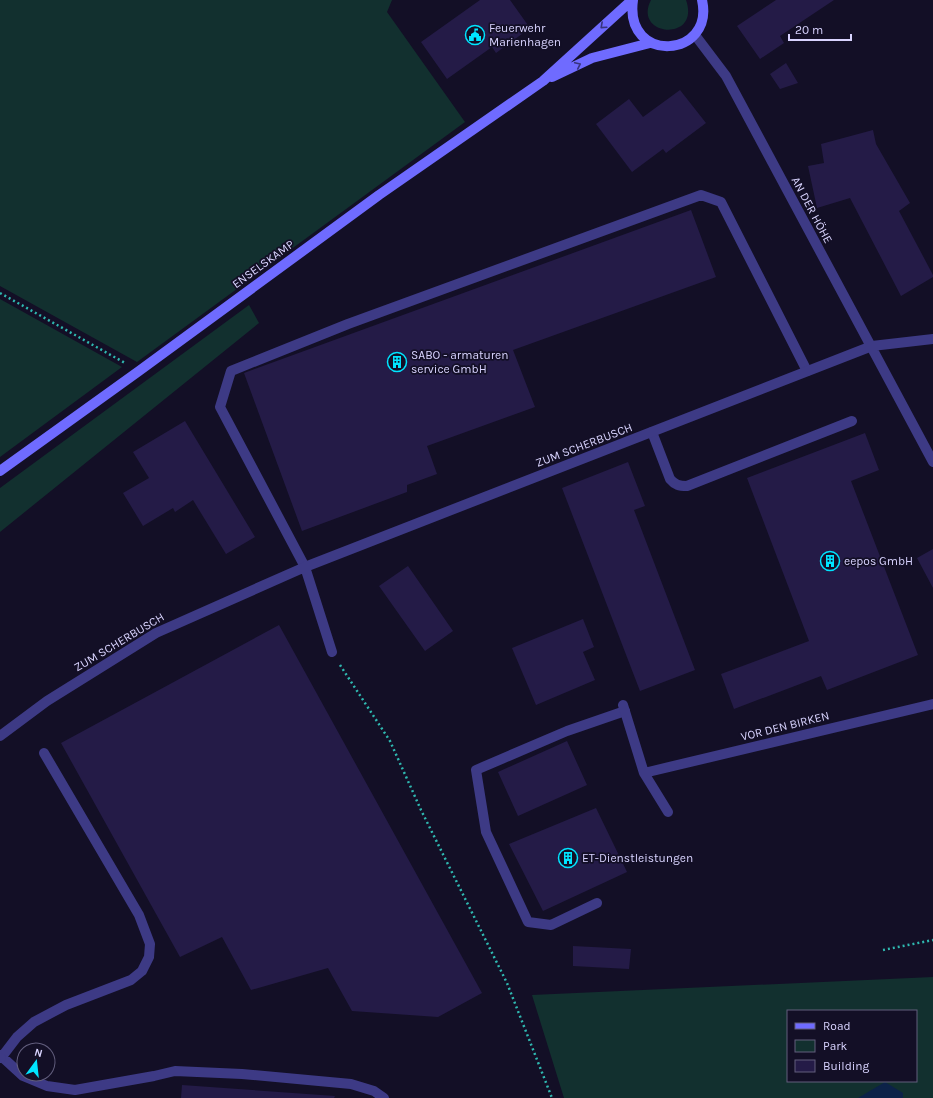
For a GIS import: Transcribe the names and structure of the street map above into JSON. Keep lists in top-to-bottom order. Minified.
{"streets":{"main road":["ENSELSKAMP"],"street":["AN DER HÖHE","ZUM SCHERBUSCH","VOR DEN BIRKEN"]},"crossings":[["AN DER HÖHE","ENSELSKAMP"],["AN DER HÖHE","ZUM SCHERBUSCH"]],"places":{"public building":["Feuerwehr Marienhagen"],"building":["SABO - armaturen service GmbH","eepos GmbH","ET-Dienstleistungen"]},"legend":["Road","Park","Building"],"scale_bar":"20 m","north":"top"}
